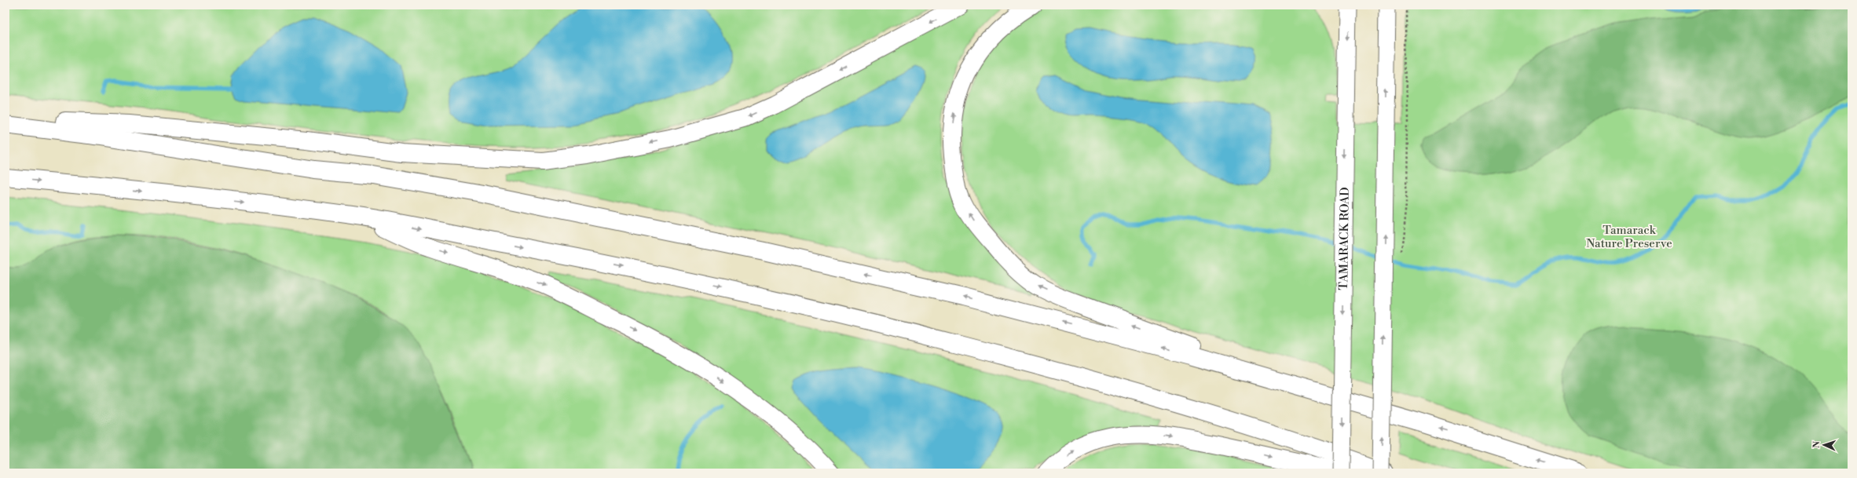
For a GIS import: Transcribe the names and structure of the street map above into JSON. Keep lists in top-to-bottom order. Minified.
{"streets":{"street":["TAMARACK ROAD"]},"parks":["Tamarack Nature Preserve"],"north":"left"}
